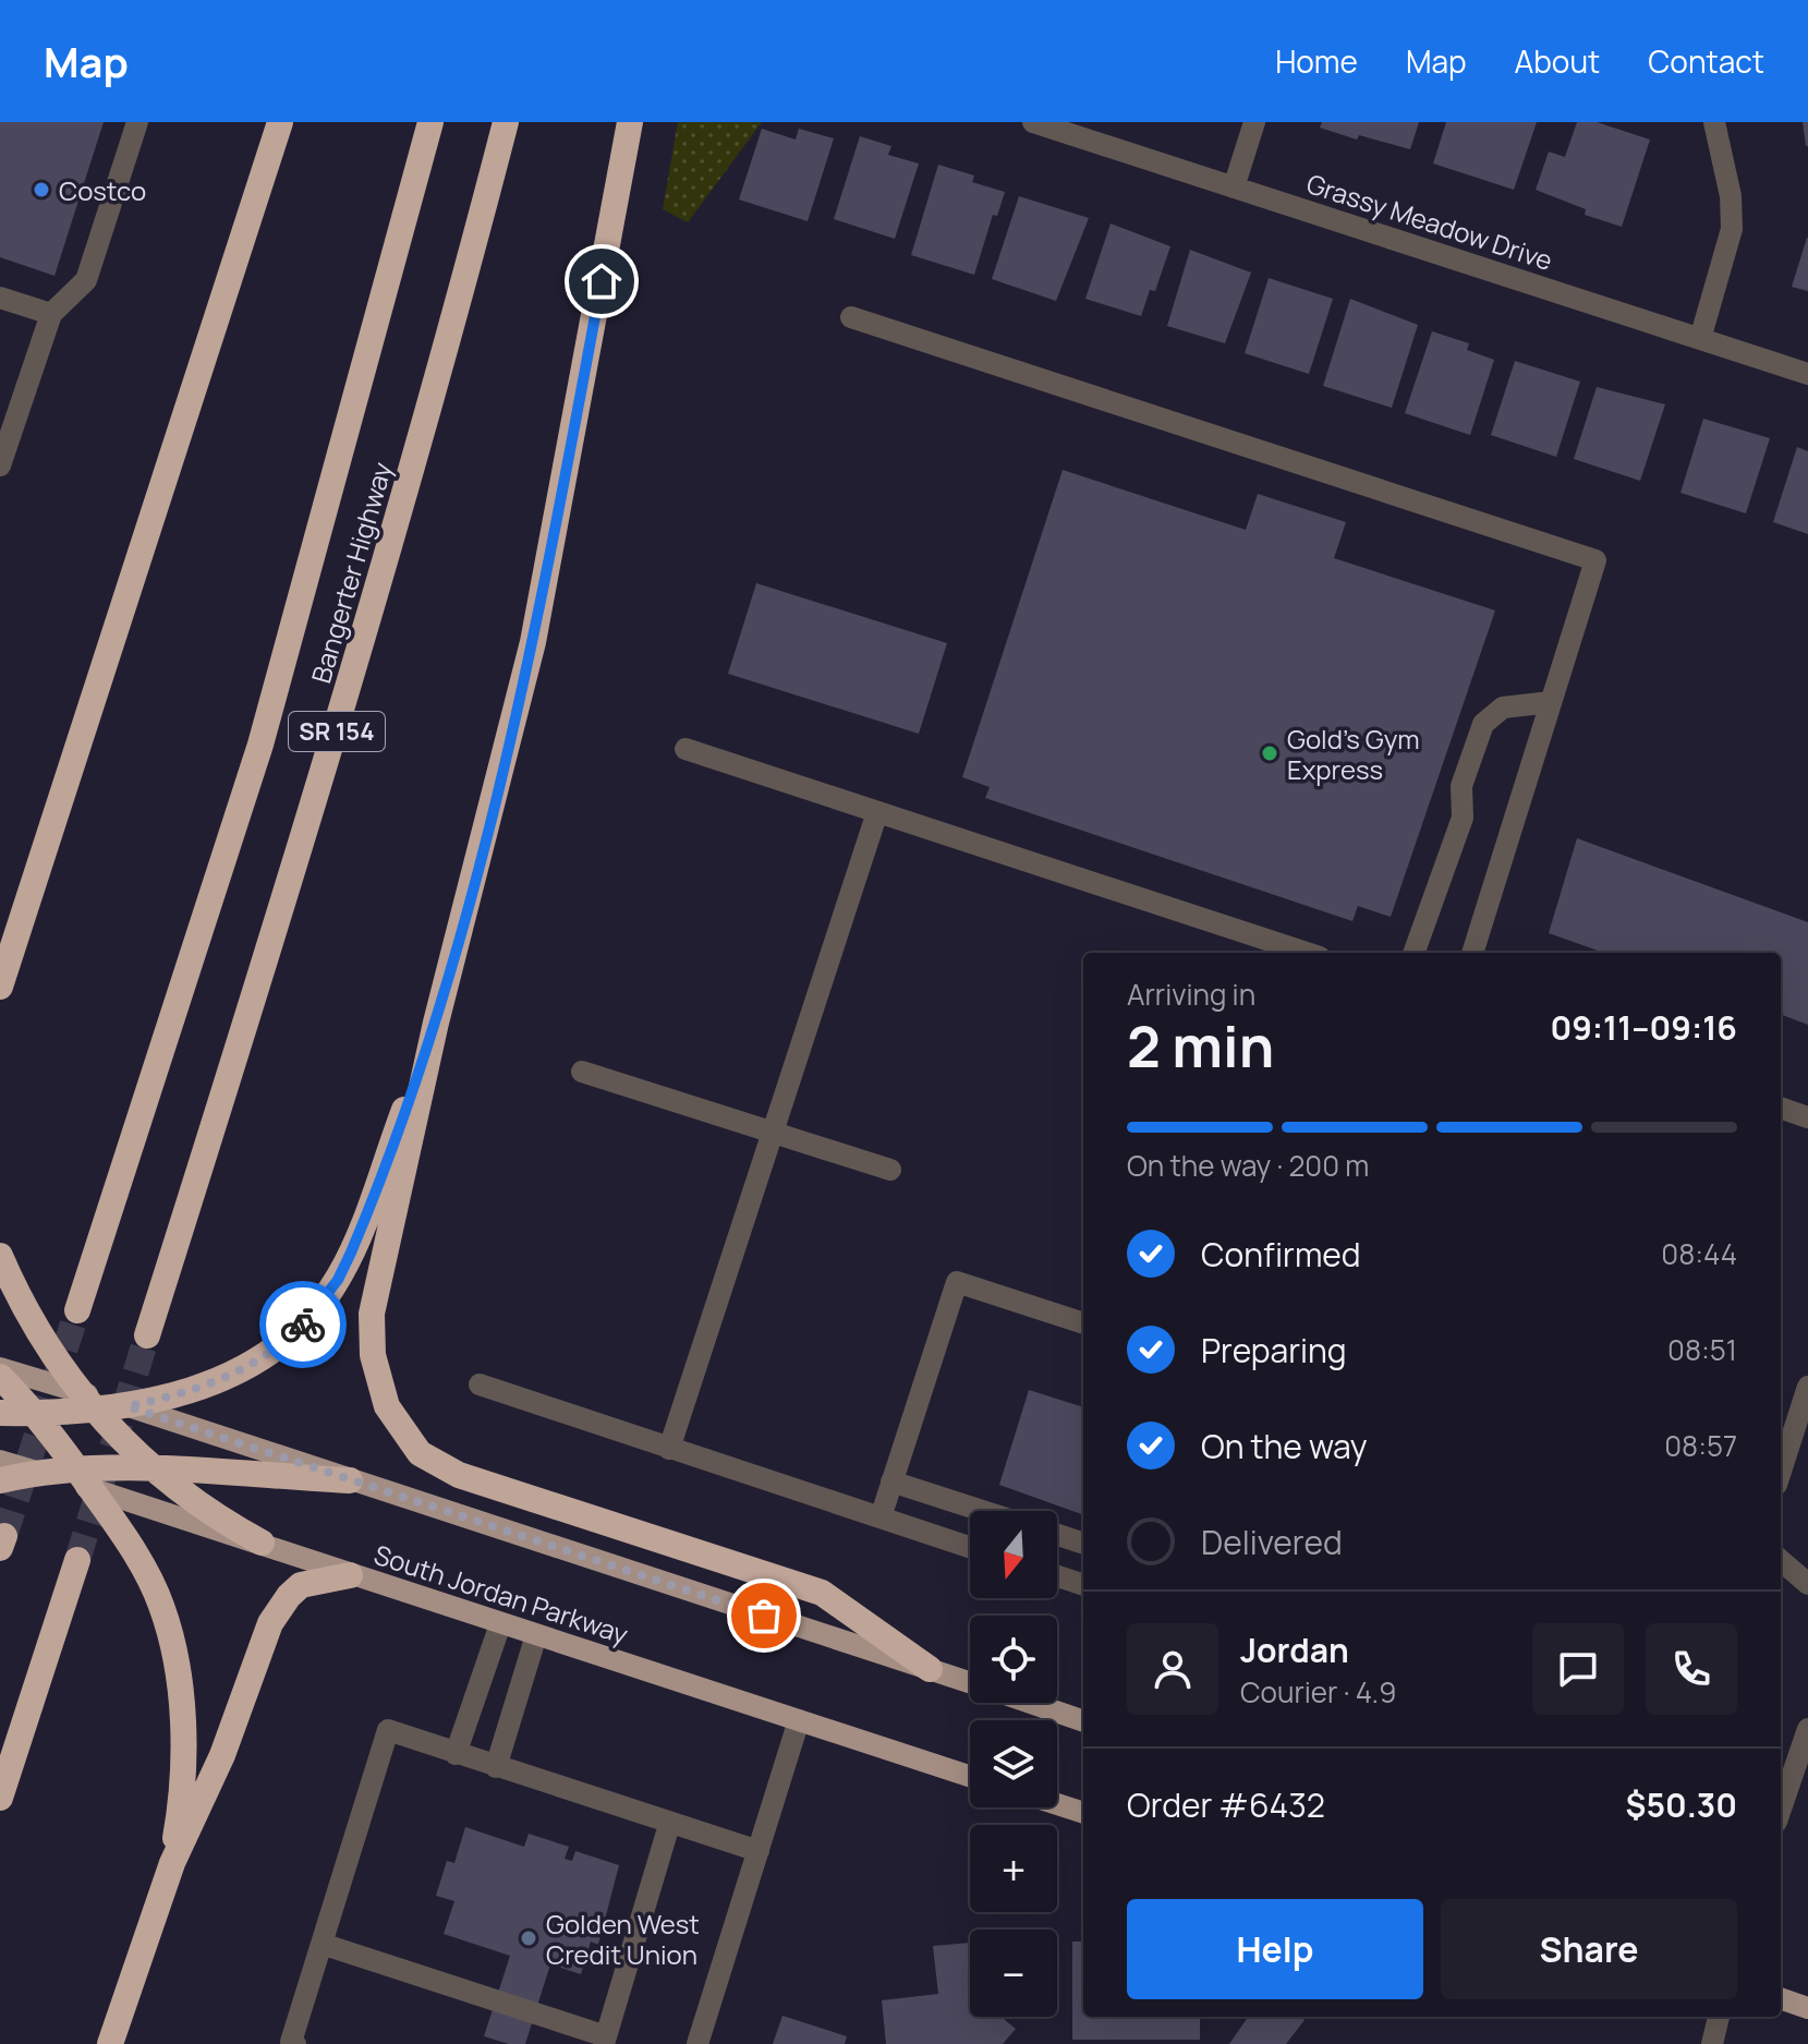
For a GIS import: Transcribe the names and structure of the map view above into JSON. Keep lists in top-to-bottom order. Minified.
{"streets":{"highway":["Bangerter Highway","SR 154"],"main road":["South Jordan Parkway"],"street":["Grassy Meadow Drive"]},"places":["Costco","Gold's Gym Express","Golden West Credit Union"],"north":"bottom","page":{"header":"Map","nav":["Home","Map","About","Contact"],"heading":["2 min","Arriving in","09:11–09:16"],"panel":["Jordan","Courier · 4.9","Order #6432","$50.30"],"bar":"On the way · 200 m","list":[["Confirmed","08:44"],["Preparing","08:51"],["On the way","08:57"],"Delivered"],"map_buttons":["+","−"],"buttons":["Help","Share"]}}
